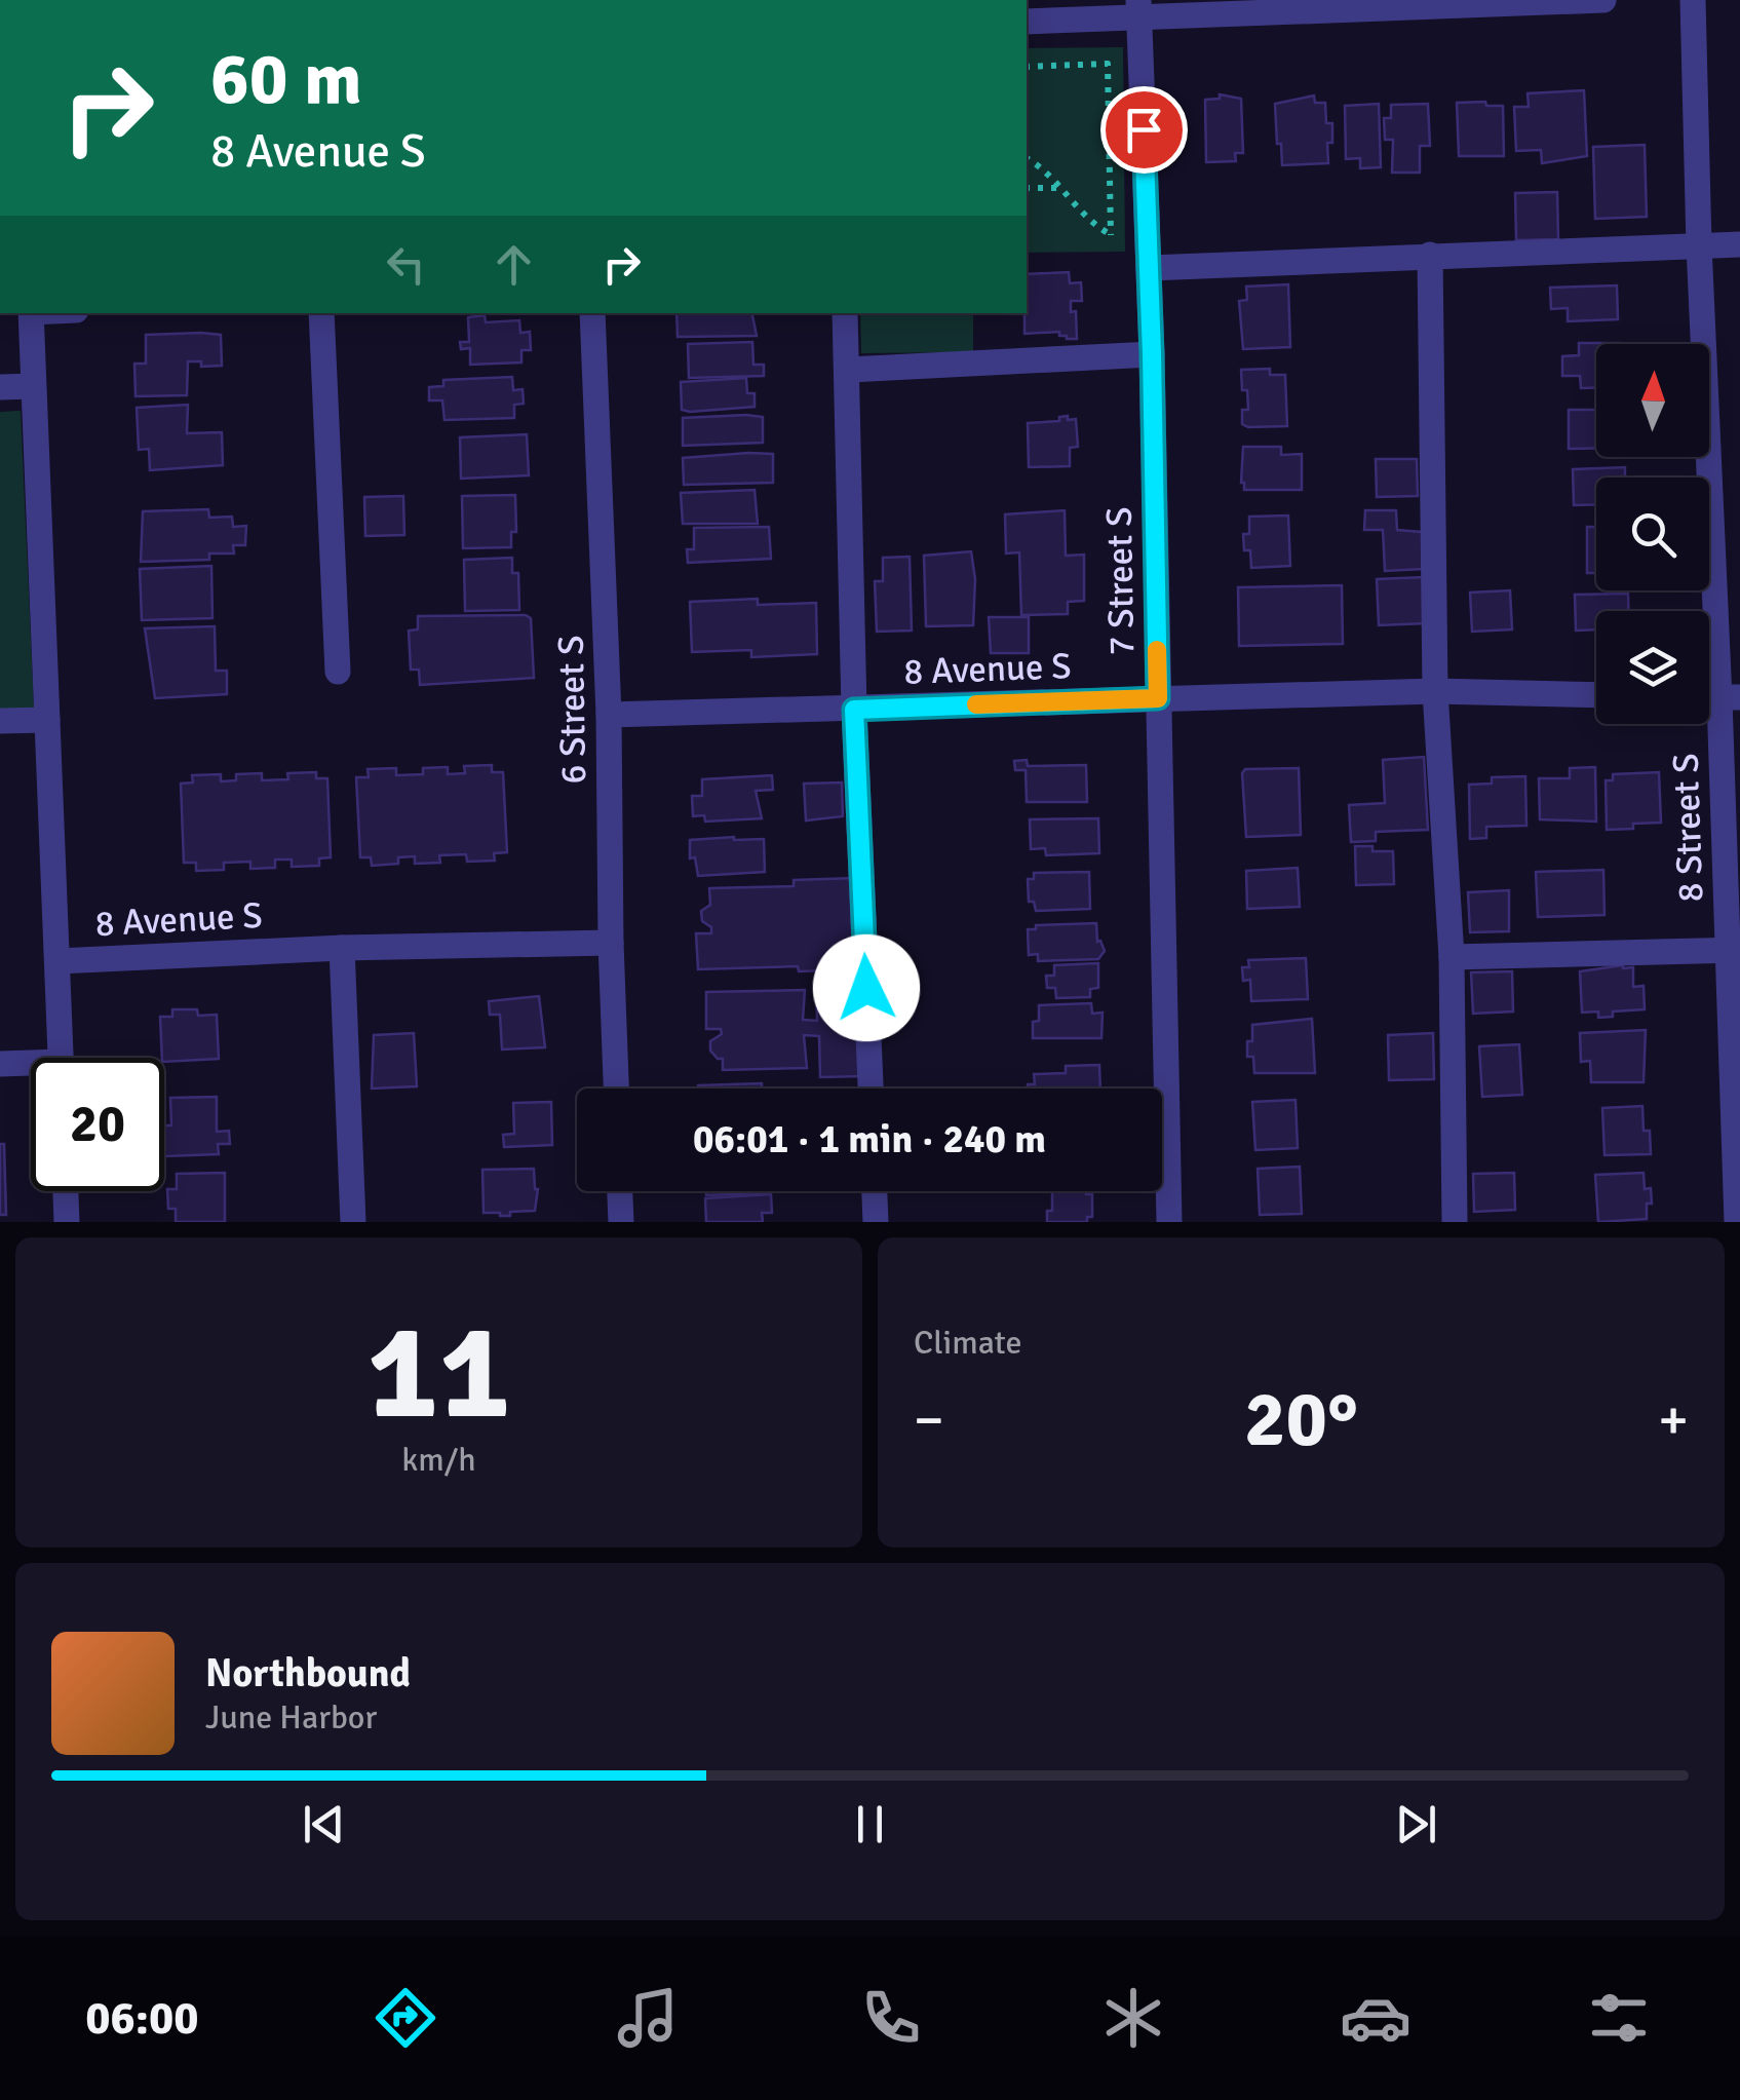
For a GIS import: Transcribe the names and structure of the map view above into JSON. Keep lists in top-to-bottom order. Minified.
{"streets":{"street":["7 Street S","8 Avenue S","6 Street S","8 Street S"]},"crossings":[["7 Street S","8 Avenue S"],["8 Avenue S","6 Street S"]],"north":"top","page":{"turn":["60 m","8 Avenue S"],"limit":"20","trip":"06:01 · 1 min · 240 m","tile":[["11","km/h"],"Climate"],"heat":["−","20°","+"],"song":["Northbound","June Harbor"],"tabs":"06:00"}}
